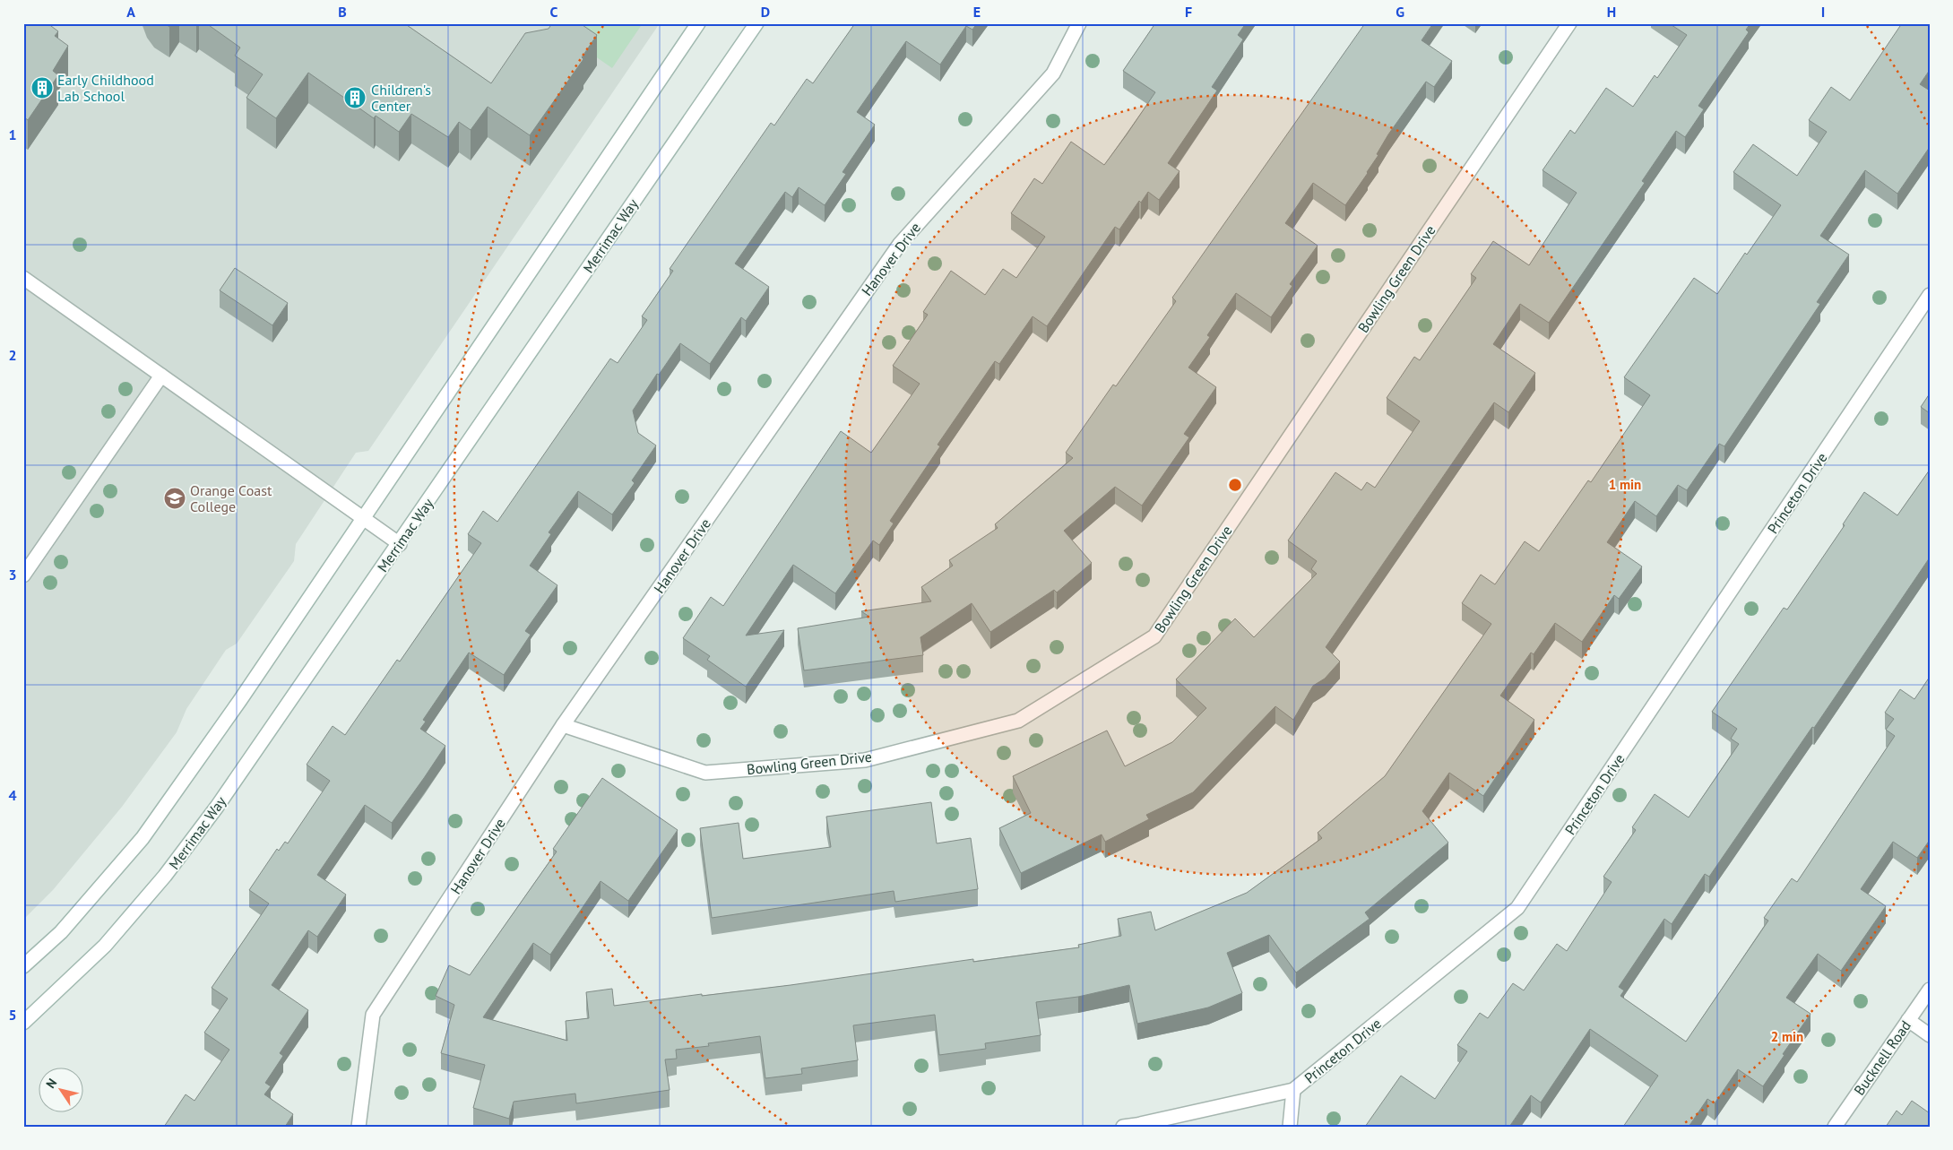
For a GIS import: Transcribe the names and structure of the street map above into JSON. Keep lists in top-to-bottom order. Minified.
{"streets":{"street":["Merrimac Way","Hanover Drive","Bowling Green Drive","Princeton Drive","Bucknell Road"]},"crossings":[["Hanover Drive","Bowling Green Drive"]],"places":{"building":["Early Childhood Lab School","Children's Center"],"school or university":["Orange Coast College"]},"north":"top left","grid":{"columns":["A","B","C","D","E","F","G","H","I"],"rows":["1","2","3","4","5"]},"rings":["1 min","2 min"]}
